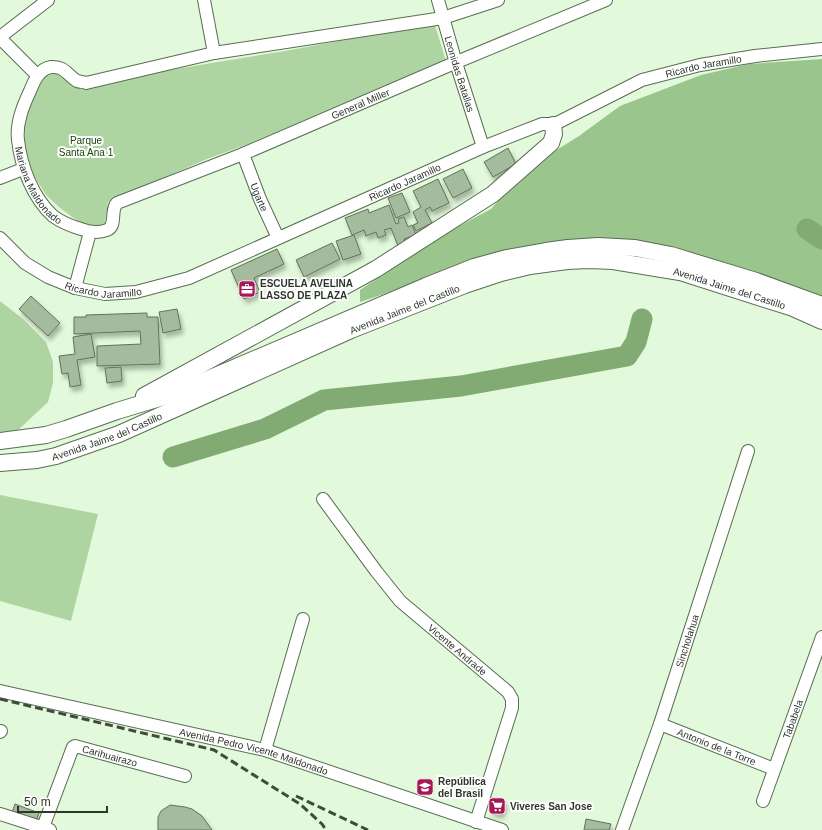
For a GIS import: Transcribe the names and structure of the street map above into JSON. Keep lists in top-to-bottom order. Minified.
{"streets":{"main road":["Avenida Jaime del Castillo"],"street":["Ricardo Jaramillo","Leonidas Batallas","General Miller","Mariana Maldonado","Ugarte","Sincholahua","Vicente Andrade","Tababela","Antonio de la Torre","Avenida Pedro Vicente Maldonado","Carihuairazo"]},"crossings":[["Ricardo Jaramillo","Leonidas Batallas"],["Ricardo Jaramillo","Ugarte"],["Leonidas Batallas","General Miller"],["General Miller","Mariana Maldonado"],["General Miller","Ugarte"],["Sincholahua","Antonio de la Torre"],["Vicente Andrade","Avenida Pedro Vicente Maldonado"],["Tababela","Antonio de la Torre"]],"parks":["Parque Santa Ana 1"],"places":{"office":["ESCUELA AVELINA LASSO DE PLAZA"],"school or university":["República del Brasil"],"supermarket":["Viveres San Jose"]},"scale_bar":"50 m"}
